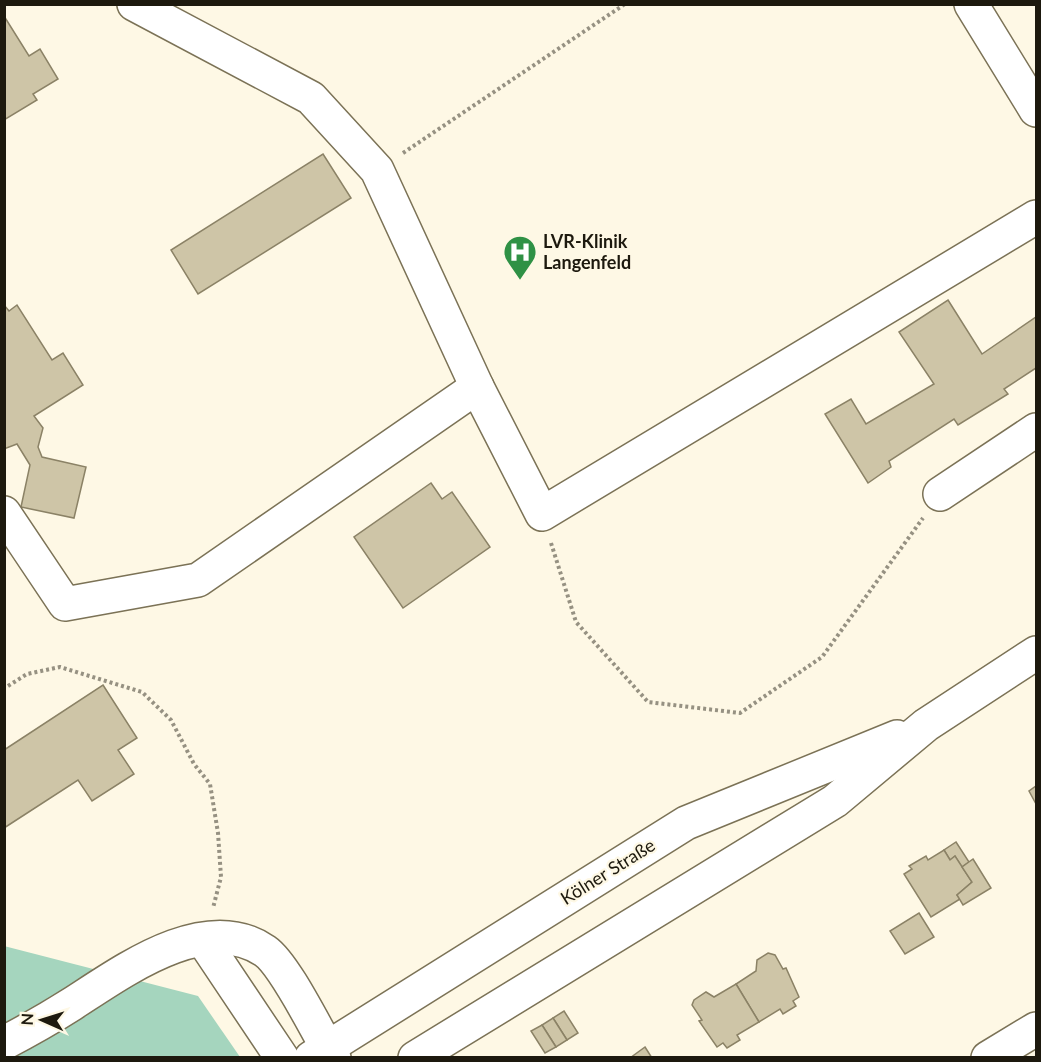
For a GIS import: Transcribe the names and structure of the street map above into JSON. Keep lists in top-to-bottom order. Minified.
{"streets":{"main road":["Kölner Straße"]},"places":{"hospital":["LVR-Klinik Langenfeld"]},"north":"left"}
